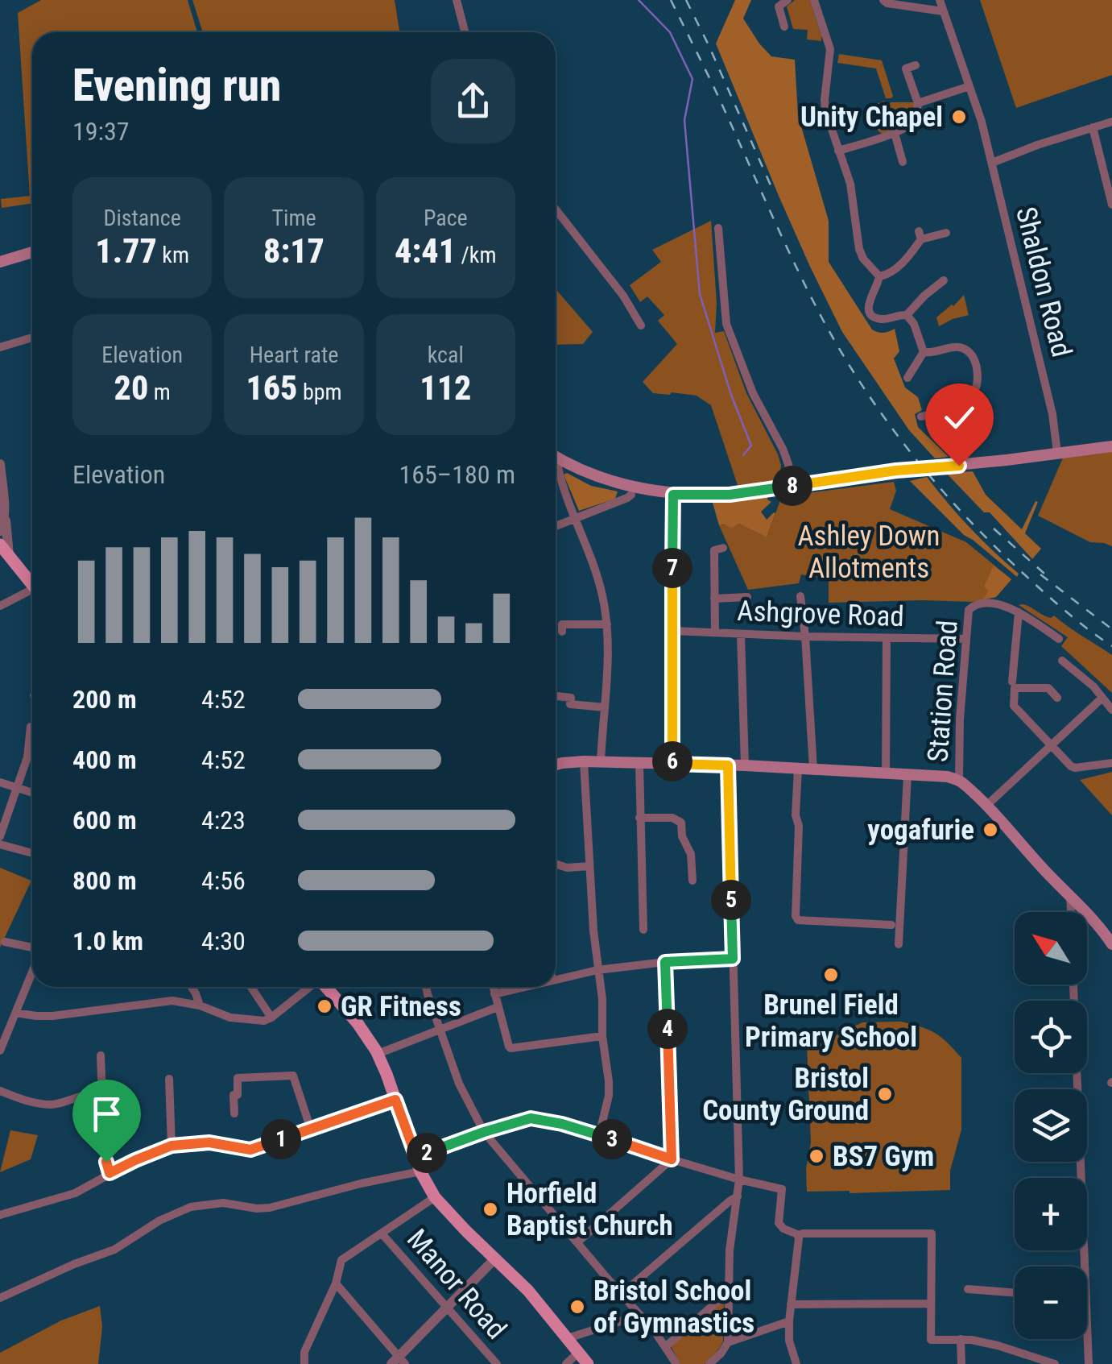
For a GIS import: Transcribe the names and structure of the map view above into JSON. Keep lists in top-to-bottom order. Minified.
{"streets":{"street":["Shaldon Road","Ashgrove Road","Station Road","Manor Road"]},"crossings":[["Ashgrove Road","Station Road"]],"parks":["Ashley Down Allotments"],"places":["Unity Chapel","yogafurie","Brunel Field Primary School","GR Fitness","Bristol County Ground","BS7 Gym","Horfield Baptist Church","Bristol School of Gymnastics"],"north":"top left","page":{"heading":["Evening run","19:37"],"stats":[["Distance","1.77 km"],["Time","8:17"],["Pace","4:41 /km"],["Elevation","20 m"],["Heart rate","165 bpm"],["kcal","112"]],"chart":["Elevation","165–180 m"],"pins":["8","7","6","5","4","1","3","2"],"list":[{"name":"200 m","note":"4:52"},{"name":"400 m","note":"4:52"},{"name":"600 m","note":"4:23"},{"name":"800 m","note":"4:56"},{"name":"1.0 km","note":"4:30"}],"map_buttons":["+","−"]}}
